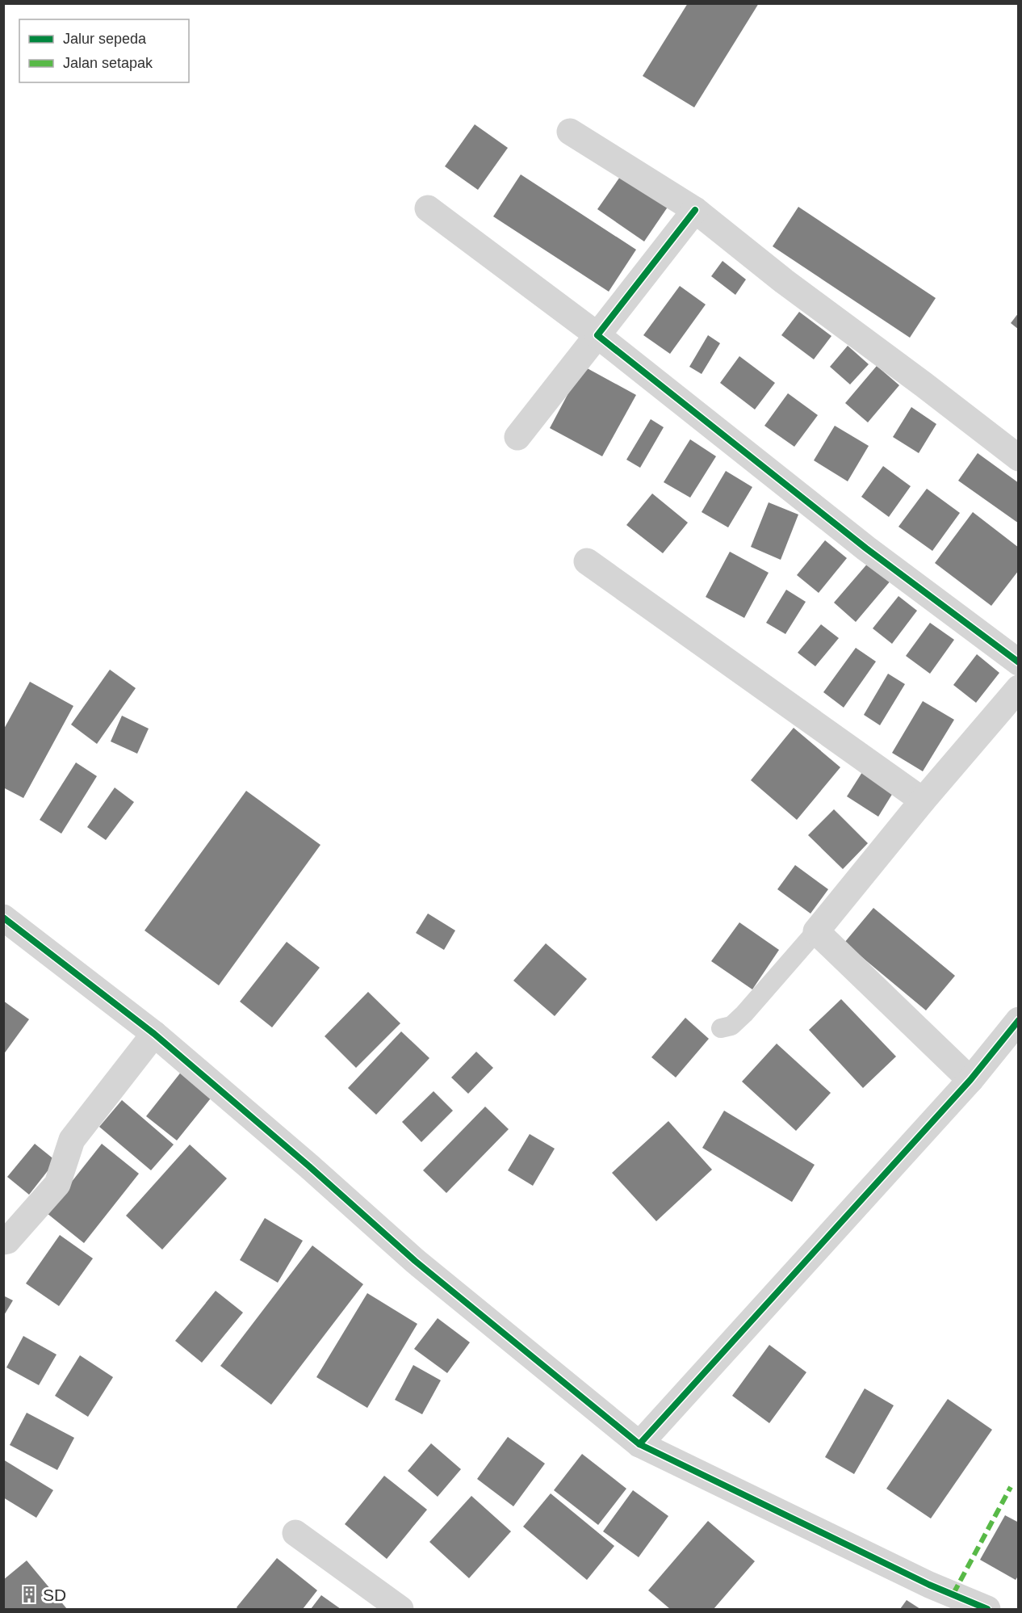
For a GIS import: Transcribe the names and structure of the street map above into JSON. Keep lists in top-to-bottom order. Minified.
{"places":{"building":["SD"]},"legend":["Jalur sepeda","Jalan setapak"]}
